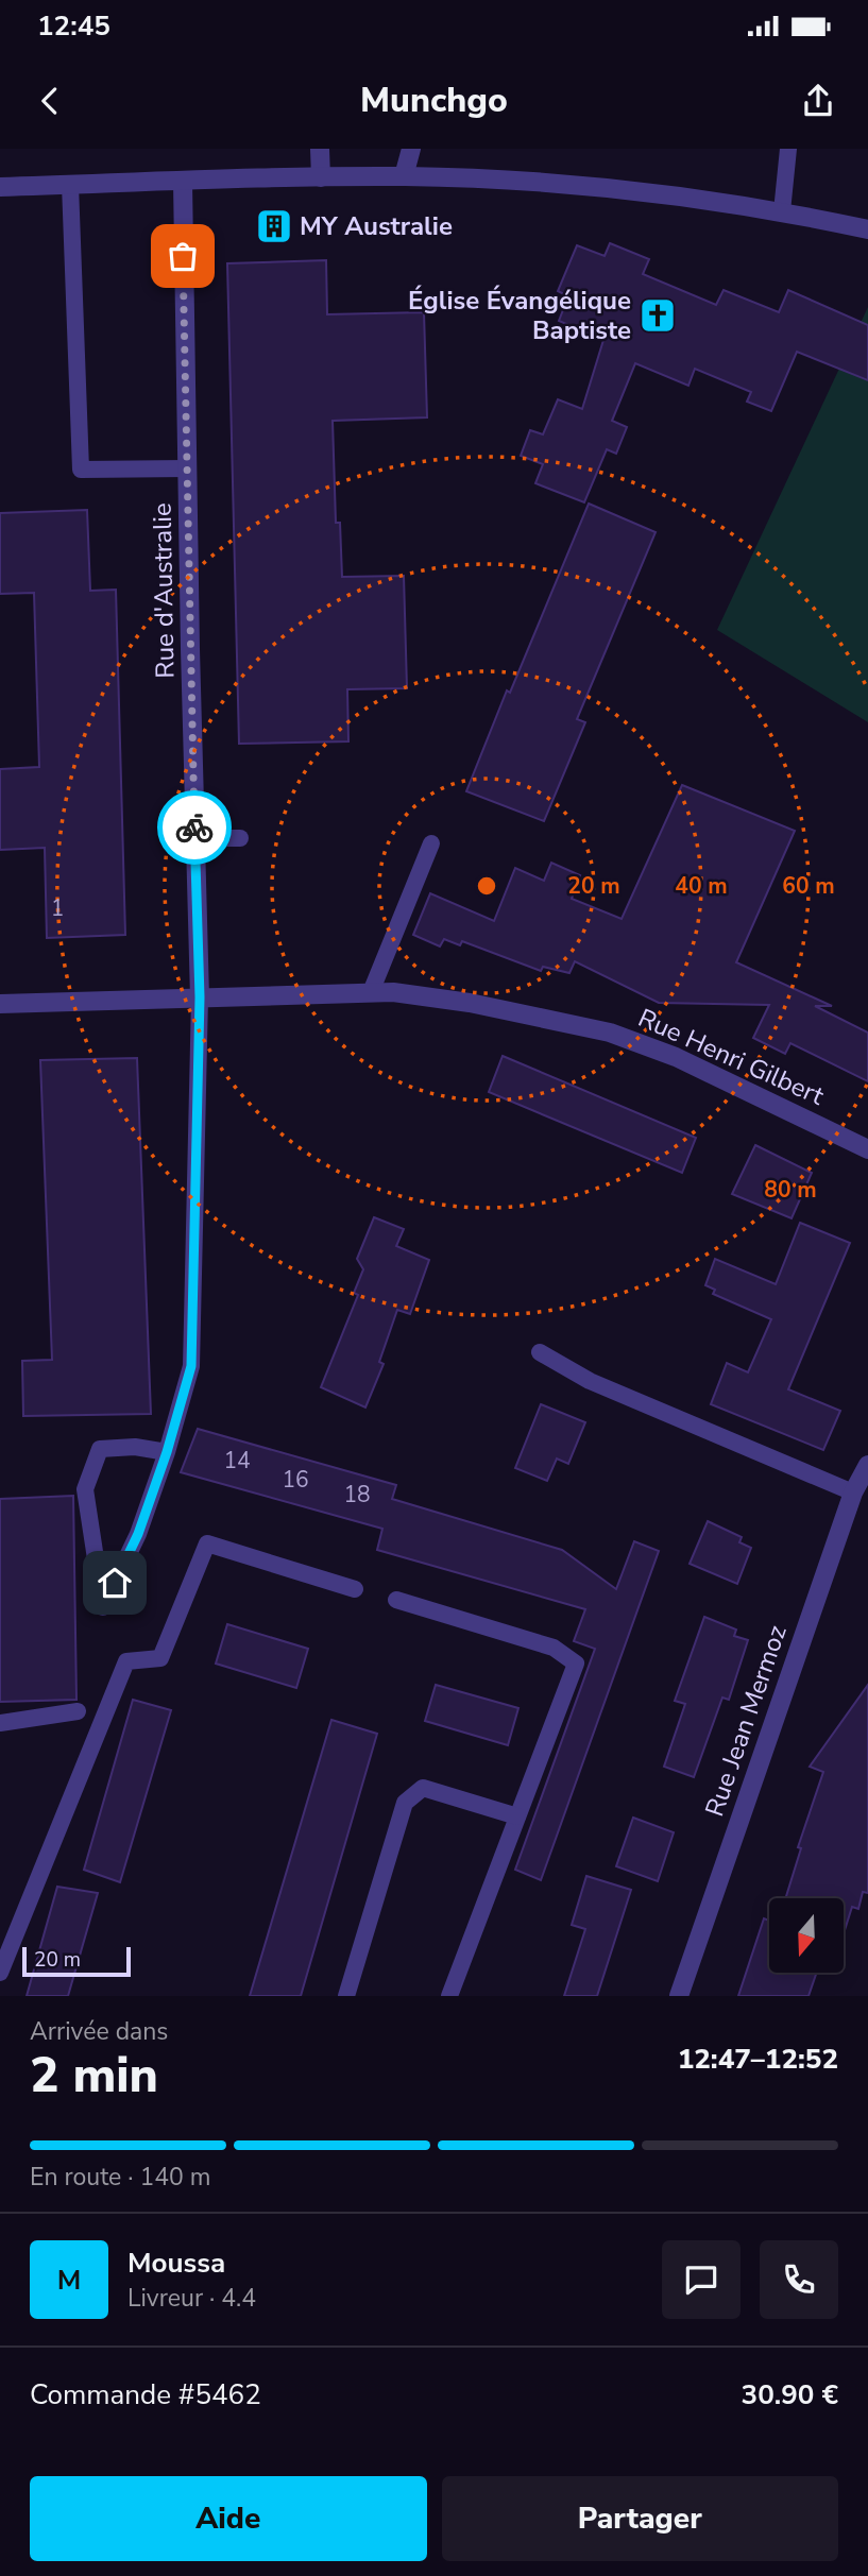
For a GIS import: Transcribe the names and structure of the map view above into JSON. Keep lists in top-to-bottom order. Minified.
{"streets":{"street":["Rue d'Australie","Rue Henri Gilbert","Rue Jean Mermoz"]},"crossings":[["Rue d'Australie","Rue Henri Gilbert"]],"places":{"building":["MY Australie"],"church":["Église Évangélique Baptiste"]},"house_numbers":["1","14","16","18"],"scale_bar":"20 m","north":"bottom","page":{"status":"12:45","header":"Munchgo","scale":"20 m","heading":["2 min","Arrivée dans","12:47–12:52"],"panel":["Moussa","Livreur · 4.4","Commande #5462","30.90 €"],"bar":"En route · 140 m","round":"M","buttons":["Aide","Partager"]},"rings":["20 m","40 m","60 m","80 m"]}
